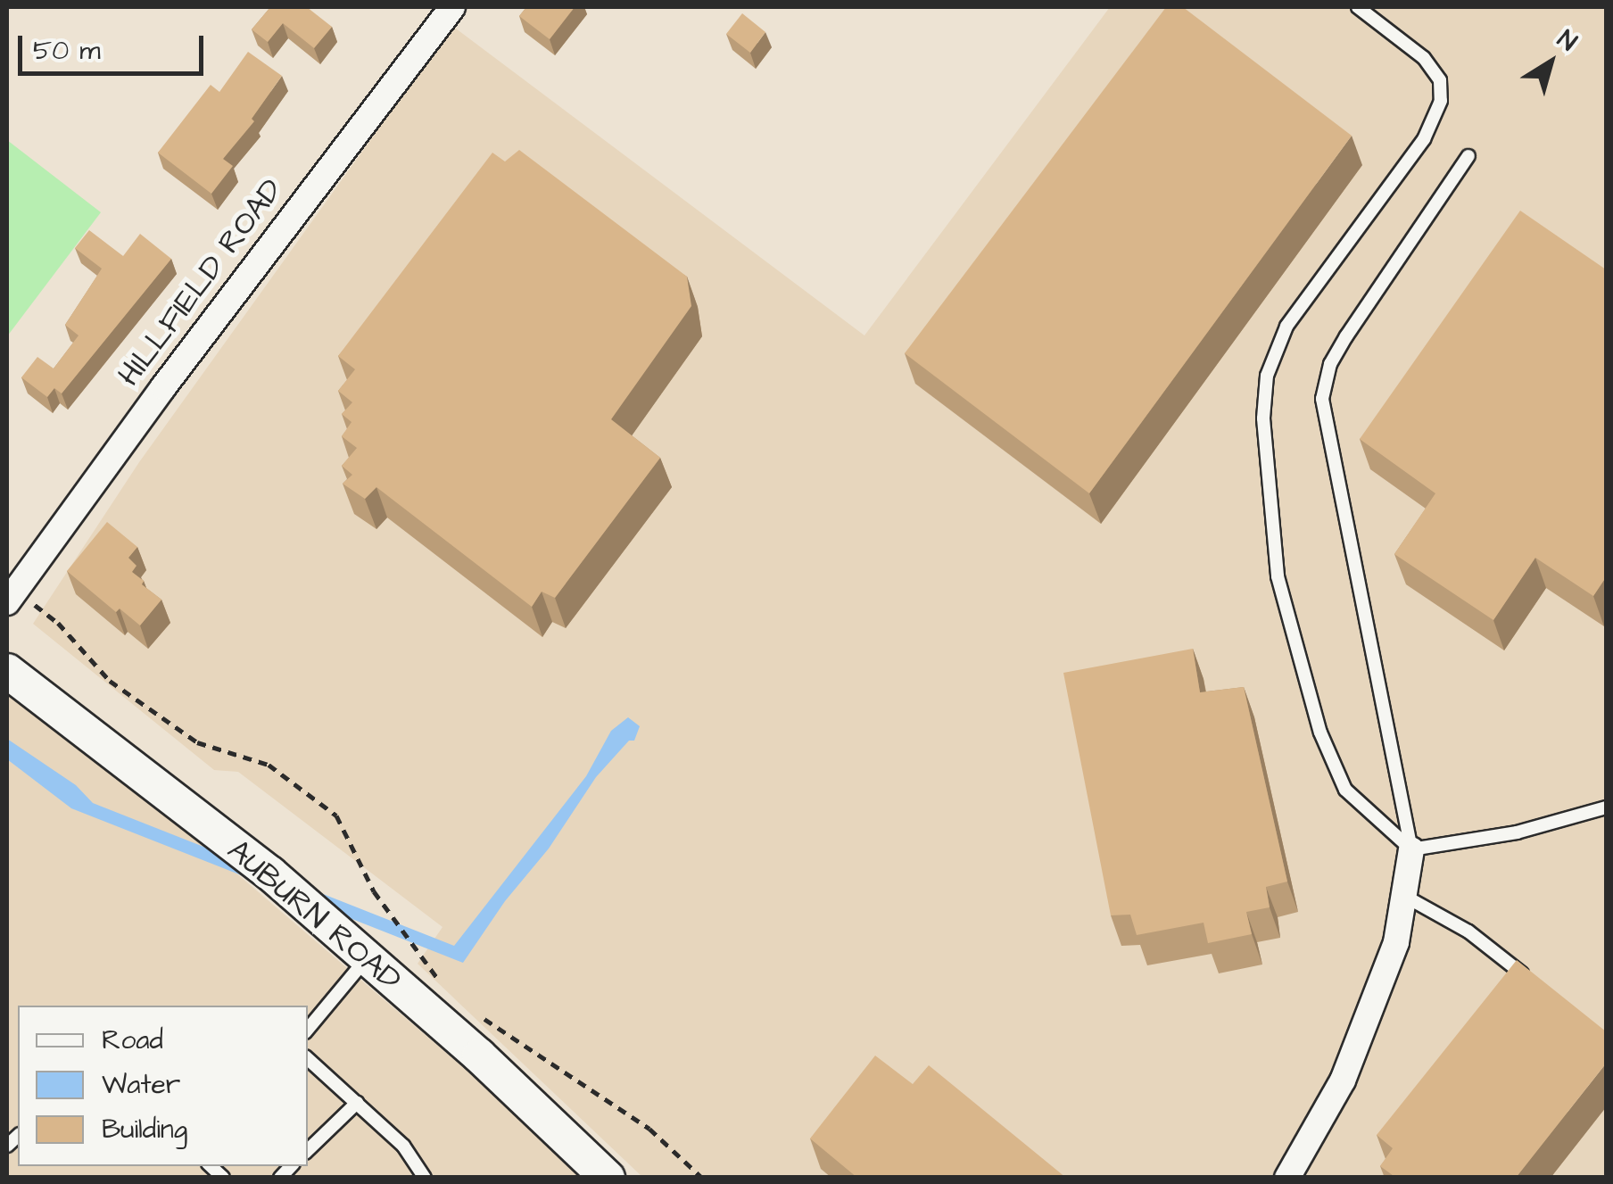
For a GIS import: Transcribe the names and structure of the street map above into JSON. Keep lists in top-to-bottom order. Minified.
{"streets":{"main road":["AUBURN ROAD"],"street":["HILLFIELD ROAD"]},"legend":["Road","Water","Building"],"scale_bar":"50 m","north":"top right"}
